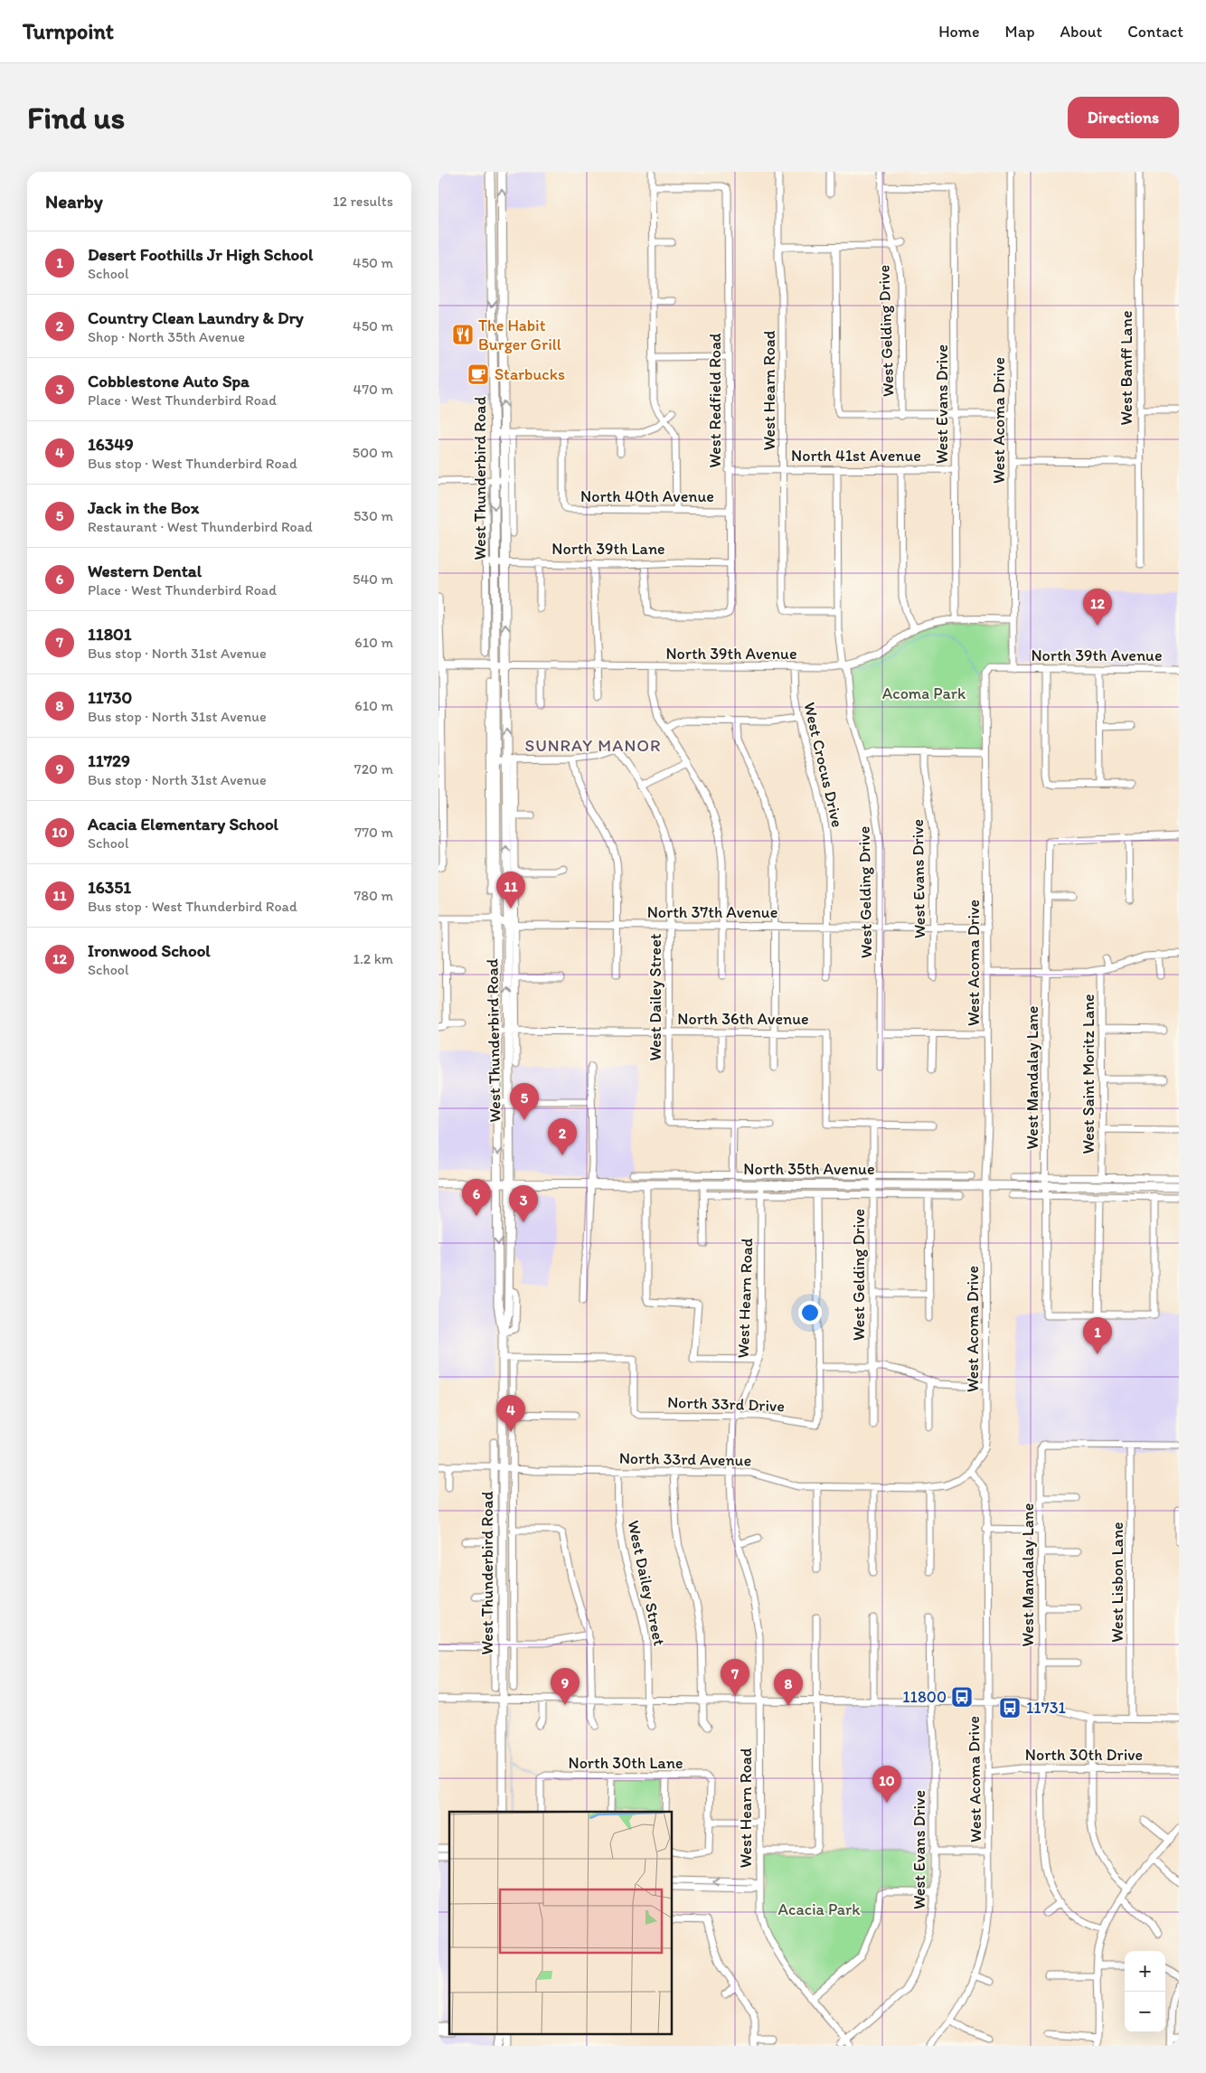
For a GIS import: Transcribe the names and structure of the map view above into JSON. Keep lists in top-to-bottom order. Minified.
{"streets":{"main road":["West Thunderbird Road","North 35th Avenue"],"street":["West Gelding Drive","West Banff Lane","West Hearn Road","West Redfield Road","West Evans Drive","West Acoma Drive","North 41st Avenue","North 40th Avenue","North 39th Lane","North 39th Avenue","West Crocus Drive","North 37th Avenue","West Dailey Street","North 36th Avenue","West Saint Moritz Lane","West Mandalay Lane","North 33rd Drive","North 33rd Avenue","West Lisbon Lane","North 30th Drive","North 30th Lane"]},"crossings":[["West Gelding Drive","West Hearn Road"],["West Gelding Drive","West Evans Drive"],["West Gelding Drive","North 41st Avenue"],["West Gelding Drive","North 39th Avenue"],["West Gelding Drive","North 37th Avenue"],["West Gelding Drive","North 36th Avenue"],["West Gelding Drive","North 35th Avenue"],["West Hearn Road","West Evans Drive"],["West Hearn Road","North 41st Avenue"],["West Hearn Road","North 35th Avenue"],["West Hearn Road","North 33rd Drive"],["West Hearn Road","North 33rd Avenue"],["West Redfield Road","North 41st Avenue"],["West Redfield Road","North 40th Avenue"],["West Redfield Road","North 39th Lane"],["West Evans Drive","North 41st Avenue"],["West Evans Drive","North 39th Avenue"],["West Evans Drive","North 37th Avenue"],["West Acoma Drive","North 39th Avenue"],["West Acoma Drive","North 37th Avenue"],["West Acoma Drive","North 35th Avenue"],["West Acoma Drive","North 33rd Avenue"],["West Acoma Drive","North 30th Drive"],["West Thunderbird Road","North 39th Lane"],["West Thunderbird Road","North 39th Avenue"],["West Thunderbird Road","North 37th Avenue"],["West Thunderbird Road","North 36th Avenue"],["West Thunderbird Road","North 35th Avenue"],["West Thunderbird Road","North 33rd Drive"],["West Thunderbird Road","North 33rd Avenue"],["North 39th Avenue","West Crocus Drive"],["West Crocus Drive","North 37th Avenue"],["North 37th Avenue","West Dailey Street"],["West Dailey Street","North 36th Avenue"],["West Dailey Street","North 33rd Avenue"],["West Saint Moritz Lane","North 35th Avenue"],["West Mandalay Lane","North 35th Avenue"],["West Mandalay Lane","West Lisbon Lane"]],"districts":["SUNRAY MANOR"],"parks":["Acoma Park","Acacia Park"],"places":{"restaurant":["The Habit Burger Grill"],"cafe":["Starbucks"],"bus stop":["11800","11731"]},"page":{"header":"Turnpoint","nav":["Home","Map","About","Contact"],"buttons":"Directions","title":"Find us","heading":["Nearby","12 results"],"list":[{"mark":"1","name":"Desert Foothills Jr High School","note":"School","value":"450 m"},{"mark":"2","name":"Country Clean Laundry & Dry","note":"Shop · North 35th Avenue","value":"450 m"},{"mark":"3","name":"Cobblestone Auto Spa","note":"Place · West Thunderbird Road","value":"470 m"},{"mark":"4","name":"16349","note":"Bus stop · West Thunderbird Road","value":"500 m"},{"mark":"5","name":"Jack in the Box","note":"Restaurant · West Thunderbird Road","value":"530 m"},{"mark":"6","name":"Western Dental","note":"Place · West Thunderbird Road","value":"540 m"},{"mark":"7","name":"11801","note":"Bus stop · North 31st Avenue","value":"610 m"},{"mark":"8","name":"11730","note":"Bus stop · North 31st Avenue","value":"610 m"},{"mark":"9","name":"11729","note":"Bus stop · North 31st Avenue","value":"720 m"},{"mark":"10","name":"Acacia Elementary School","note":"School","value":"770 m"},{"mark":"11","name":"16351","note":"Bus stop · West Thunderbird Road","value":"780 m"},{"mark":"12","name":"Ironwood School","note":"School","value":"1.2 km"}],"pins":["12","11","5","2","6","3","1","4","7","9","8","10"],"map_buttons":["+","−"]}}
